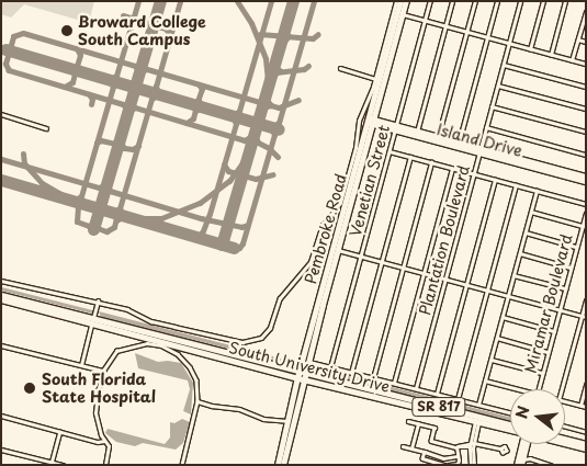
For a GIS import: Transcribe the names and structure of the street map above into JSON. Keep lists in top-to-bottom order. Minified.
{"streets":{"main road":["Island Drive","Pembroke Road","South University Drive","SR 817"],"street":["Venetian Street","Plantation Boulevard","Miramar Boulevard"]},"crossings":[["Island Drive","Venetian Street"],["Island Drive","Pembroke Road"],["Island Drive","Plantation Boulevard"],["Pembroke Road","South University Drive"]],"places":["Broward College South Campus","South Florida State Hospital"],"north":"left"}
